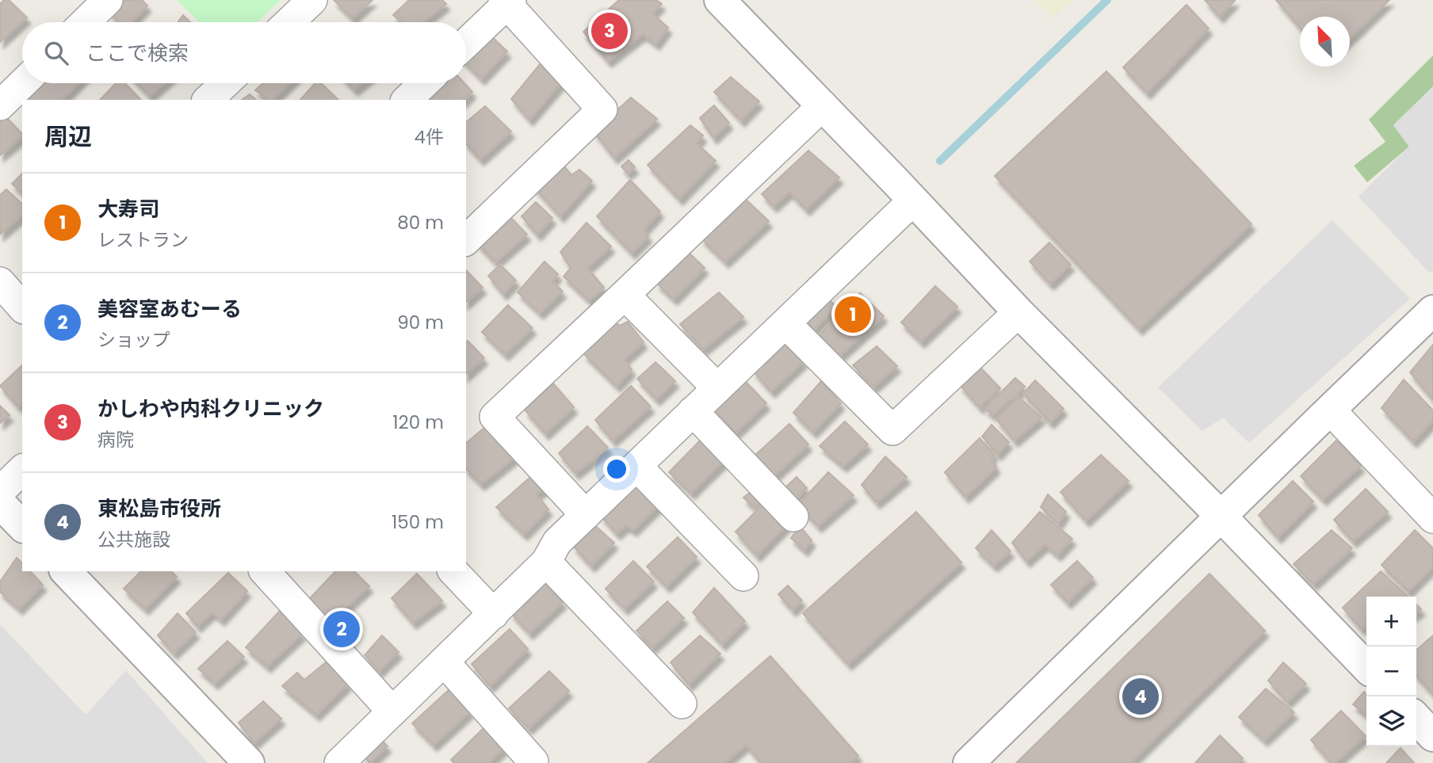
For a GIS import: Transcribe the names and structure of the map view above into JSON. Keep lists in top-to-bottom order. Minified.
{"north":"top left","page":{"pins":["3","1","2","4"],"search":"ここで検索","heading":["周辺","4件"],"list":[{"mark":"1","name":"大寿司","note":"レストラン","value":"80 m"},{"mark":"2","name":"美容室あむーる","note":"ショップ","value":"90 m"},{"mark":"3","name":"かしわや内科クリニック","note":"病院","value":"120 m"},{"mark":"4","name":"東松島市役所","note":"公共施設","value":"150 m"}],"map_buttons":["+","−"]}}
